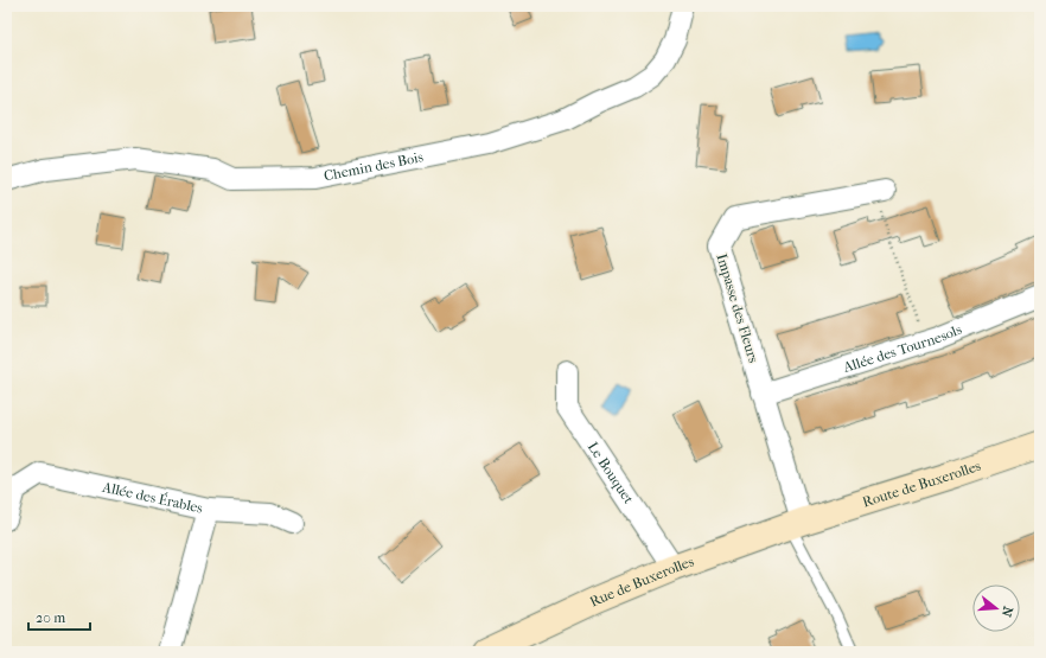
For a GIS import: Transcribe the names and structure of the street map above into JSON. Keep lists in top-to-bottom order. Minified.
{"streets":{"street":["Chemin des Bois","Impasse des Fleurs","Allée des Tournesols","Le Bouquet","Route de Buxerolles","Allée des Érables","Rue de Buxerolles"]},"crossings":[["Impasse des Fleurs","Allée des Tournesols"],["Impasse des Fleurs","Route de Buxerolles"],["Impasse des Fleurs","Rue de Buxerolles"],["Le Bouquet","Rue de Buxerolles"],["Route de Buxerolles","Rue de Buxerolles"]],"scale_bar":"20 m","north":"right"}
